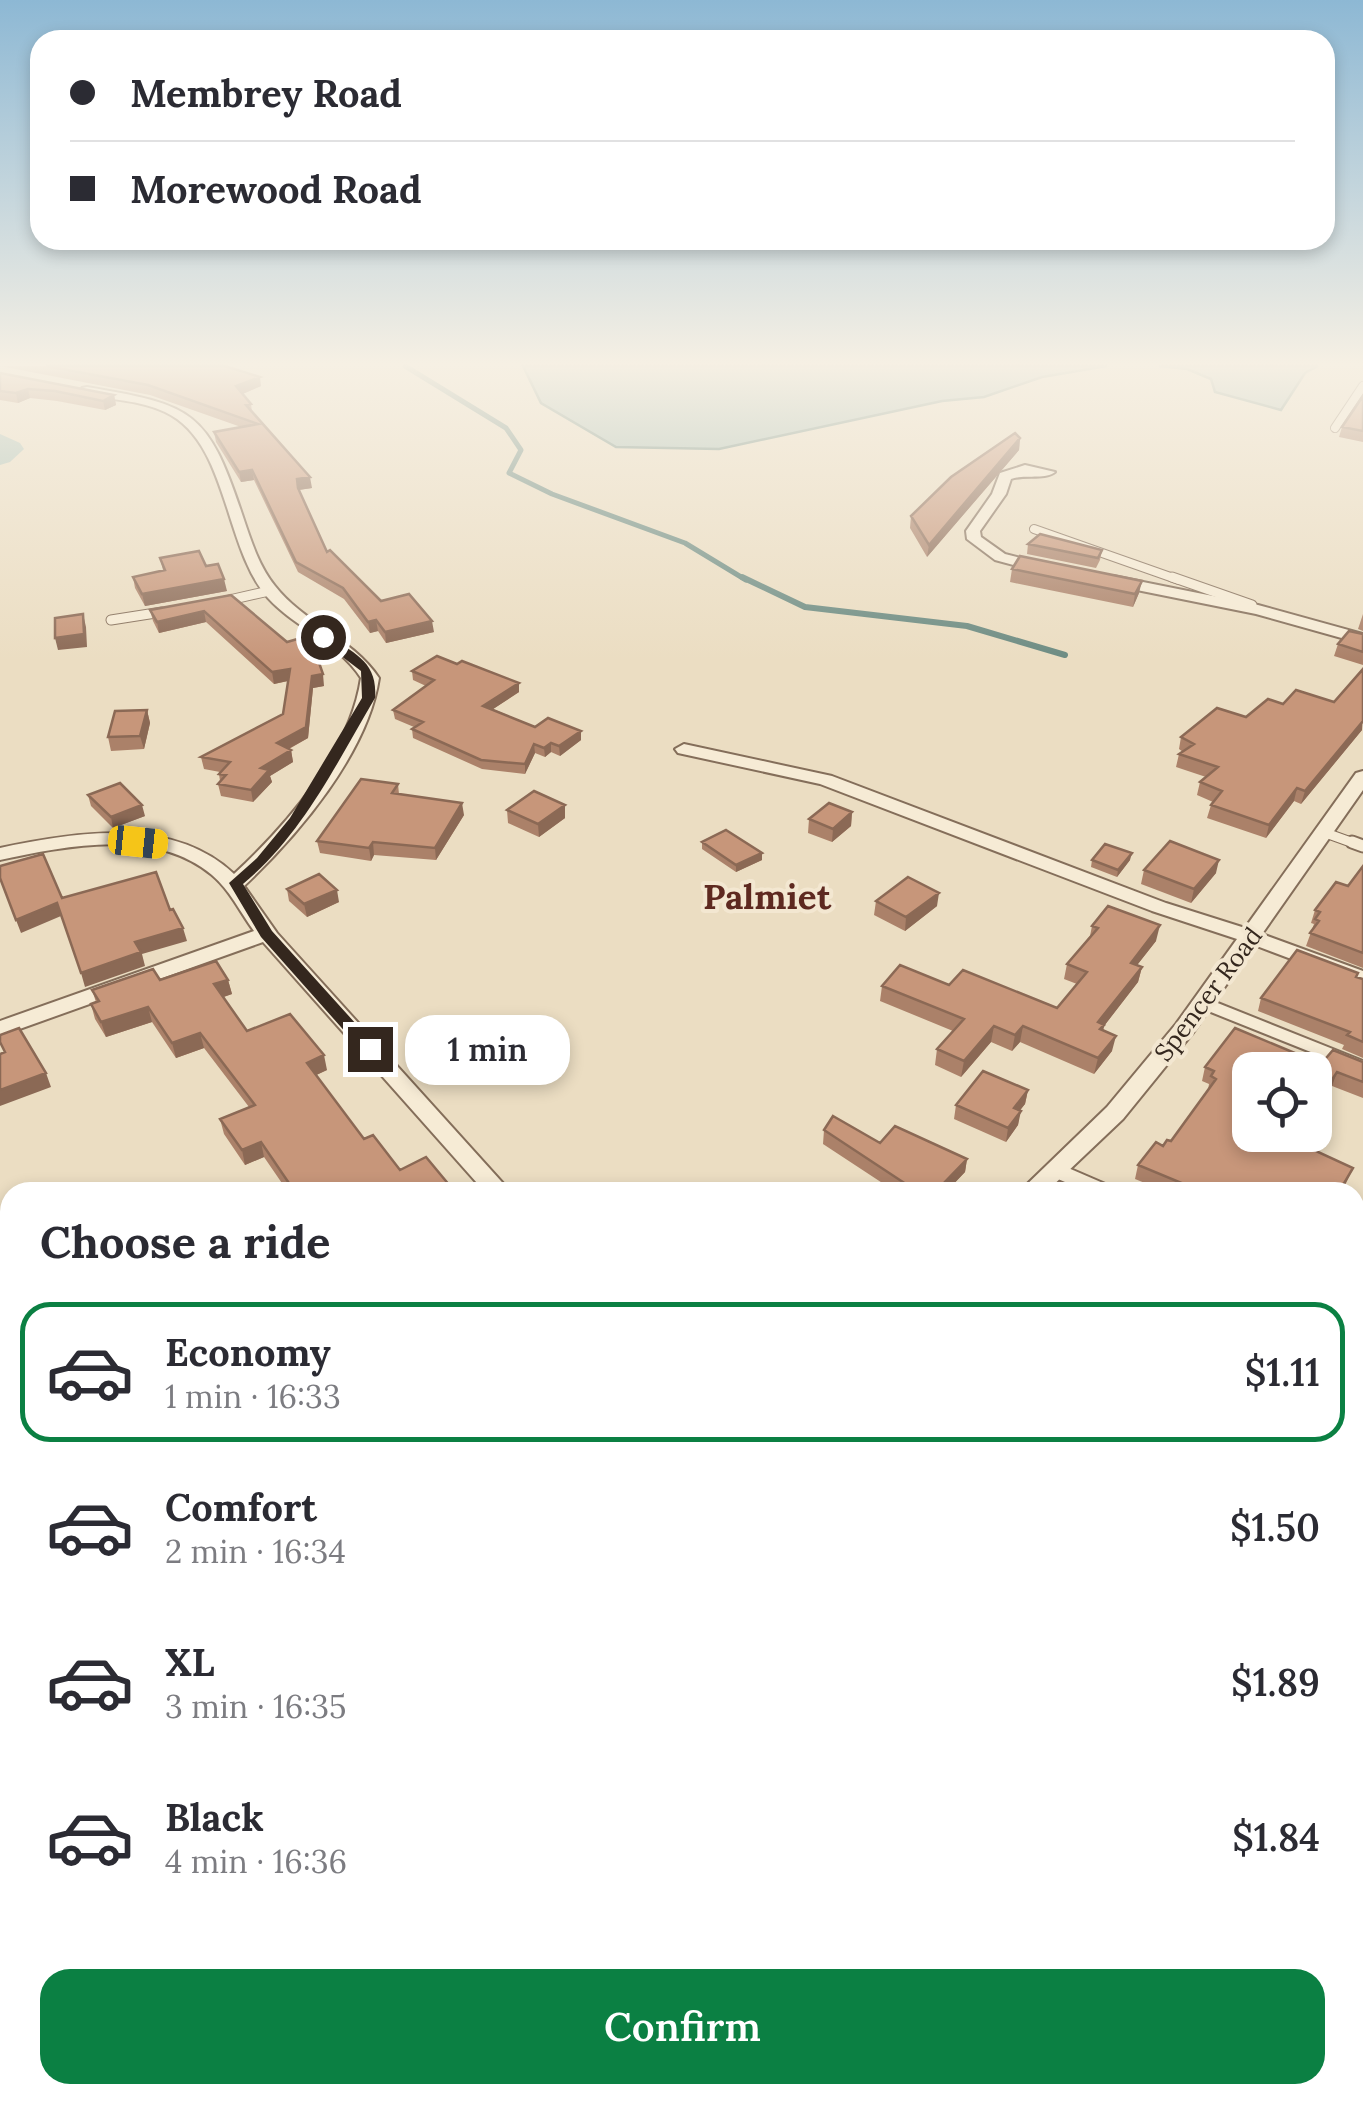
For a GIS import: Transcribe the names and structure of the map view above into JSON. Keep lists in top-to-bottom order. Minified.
{"streets":{"street":["Spencer Road"]},"districts":["Palmiet"],"page":{"banner":["Membrey Road","Morewood Road"],"bubble":"1 min","heading":"Choose a ride","list":[{"name":"Economy","note":"1 min · 16:33","value":"$1.11"},{"name":"Comfort","note":"2 min · 16:34","value":"$1.50"},{"name":"XL","note":"3 min · 16:35","value":"$1.89"},{"name":"Black","note":"4 min · 16:36","value":"$1.84"}],"buttons":"Confirm"}}
